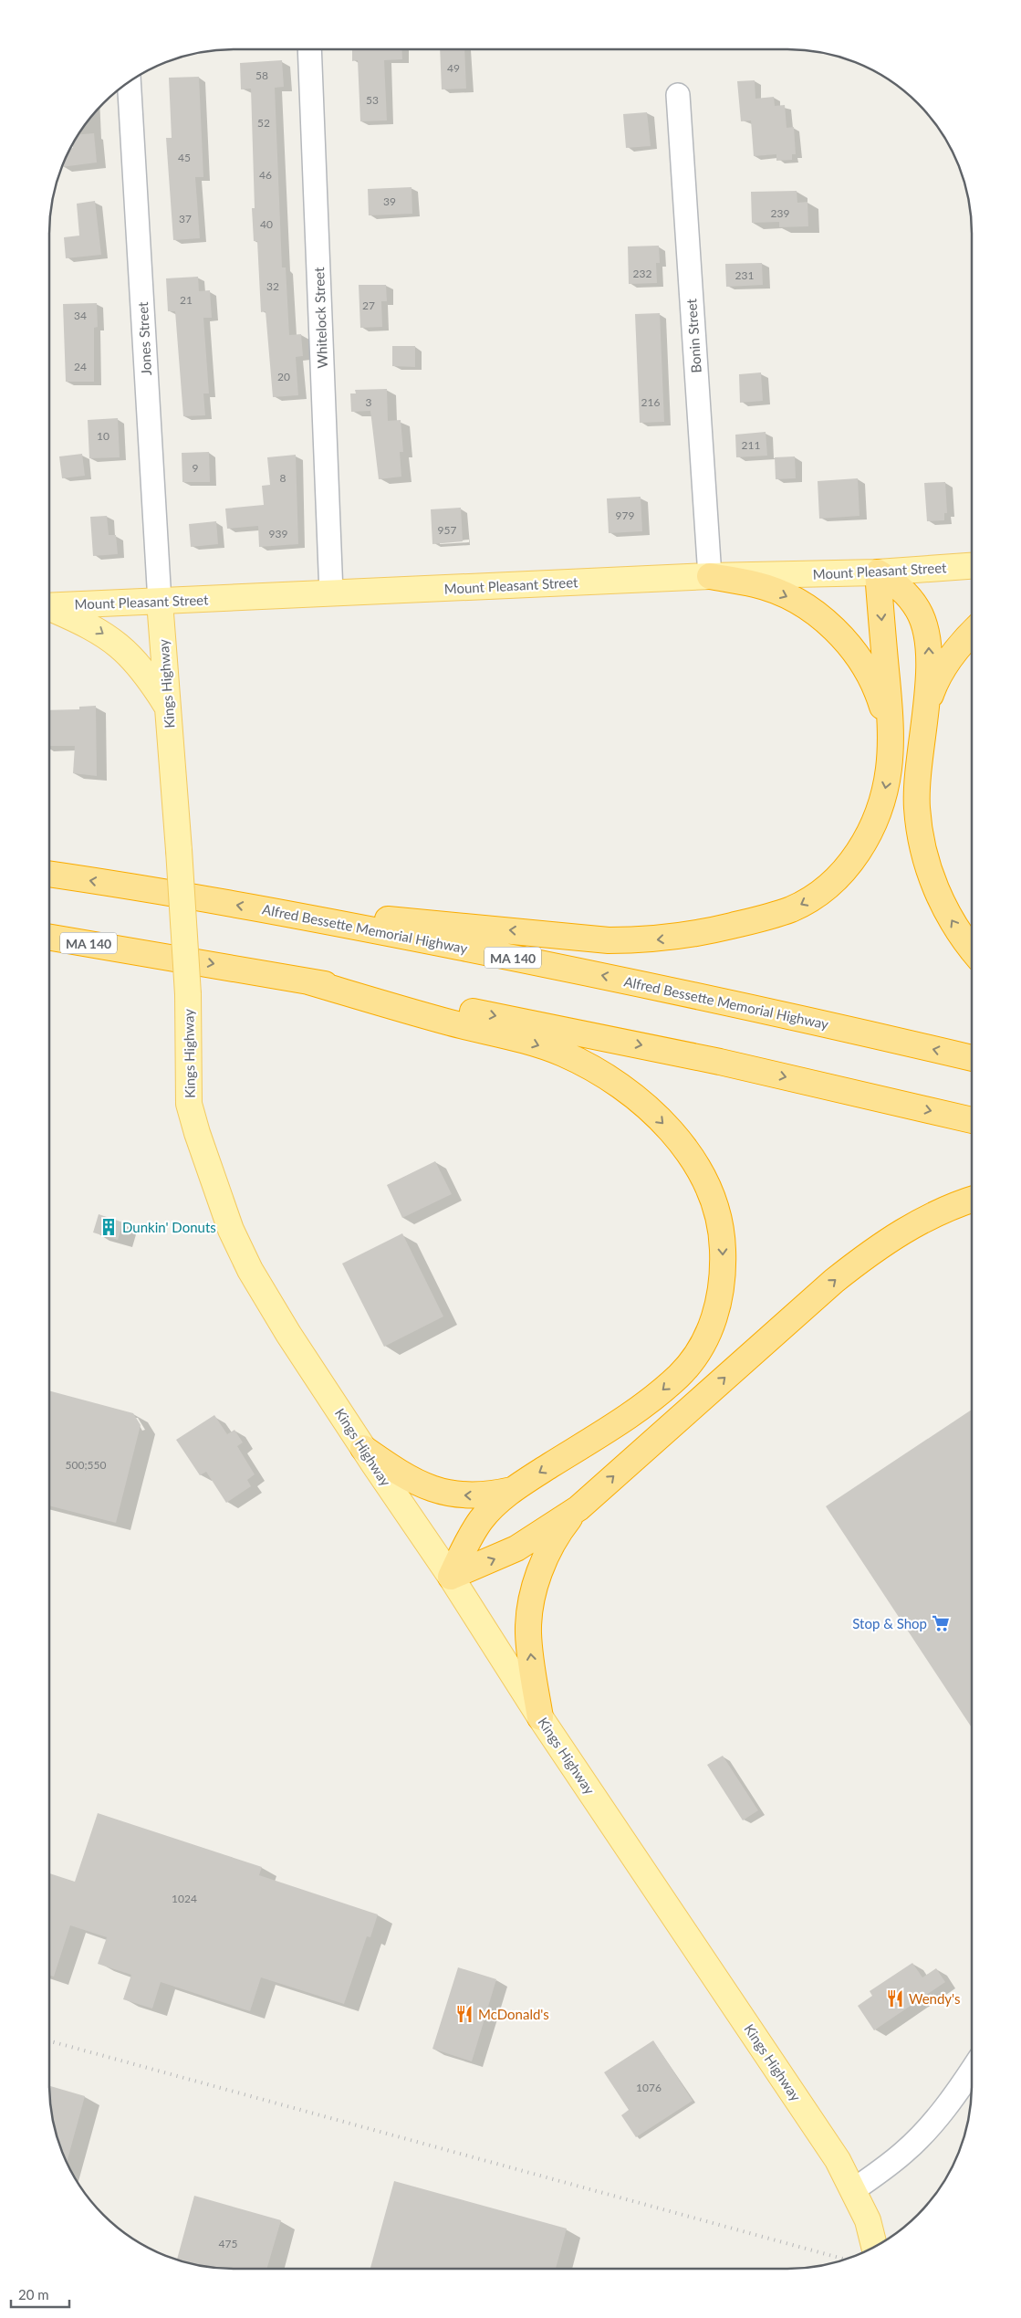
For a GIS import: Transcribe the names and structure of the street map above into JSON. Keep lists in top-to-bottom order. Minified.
{"streets":{"highway":["Alfred Bessette Memorial Highway","MA 140"],"main road":["Mount Pleasant Street","Kings Highway"],"street":["Whitelock Street","Bonin Street","Jones Street"]},"crossings":[["Whitelock Street","Mount Pleasant Street"],["Bonin Street","Mount Pleasant Street"],["Jones Street","Mount Pleasant Street"],["Jones Street","Kings Highway"],["Mount Pleasant Street","Kings Highway"]],"places":{"building":["Dunkin' Donuts"],"supermarket":["Stop & Shop"],"restaurant":["Wendy's","McDonald's"]},"house_numbers":["49","58","53","52","45","46","39","239","37","40","232","231","32","21","27","34","24","20","3","216","10","211","9","8","979","957","939","500;550","1024","1076","475"],"scale_bar":"20 m"}
